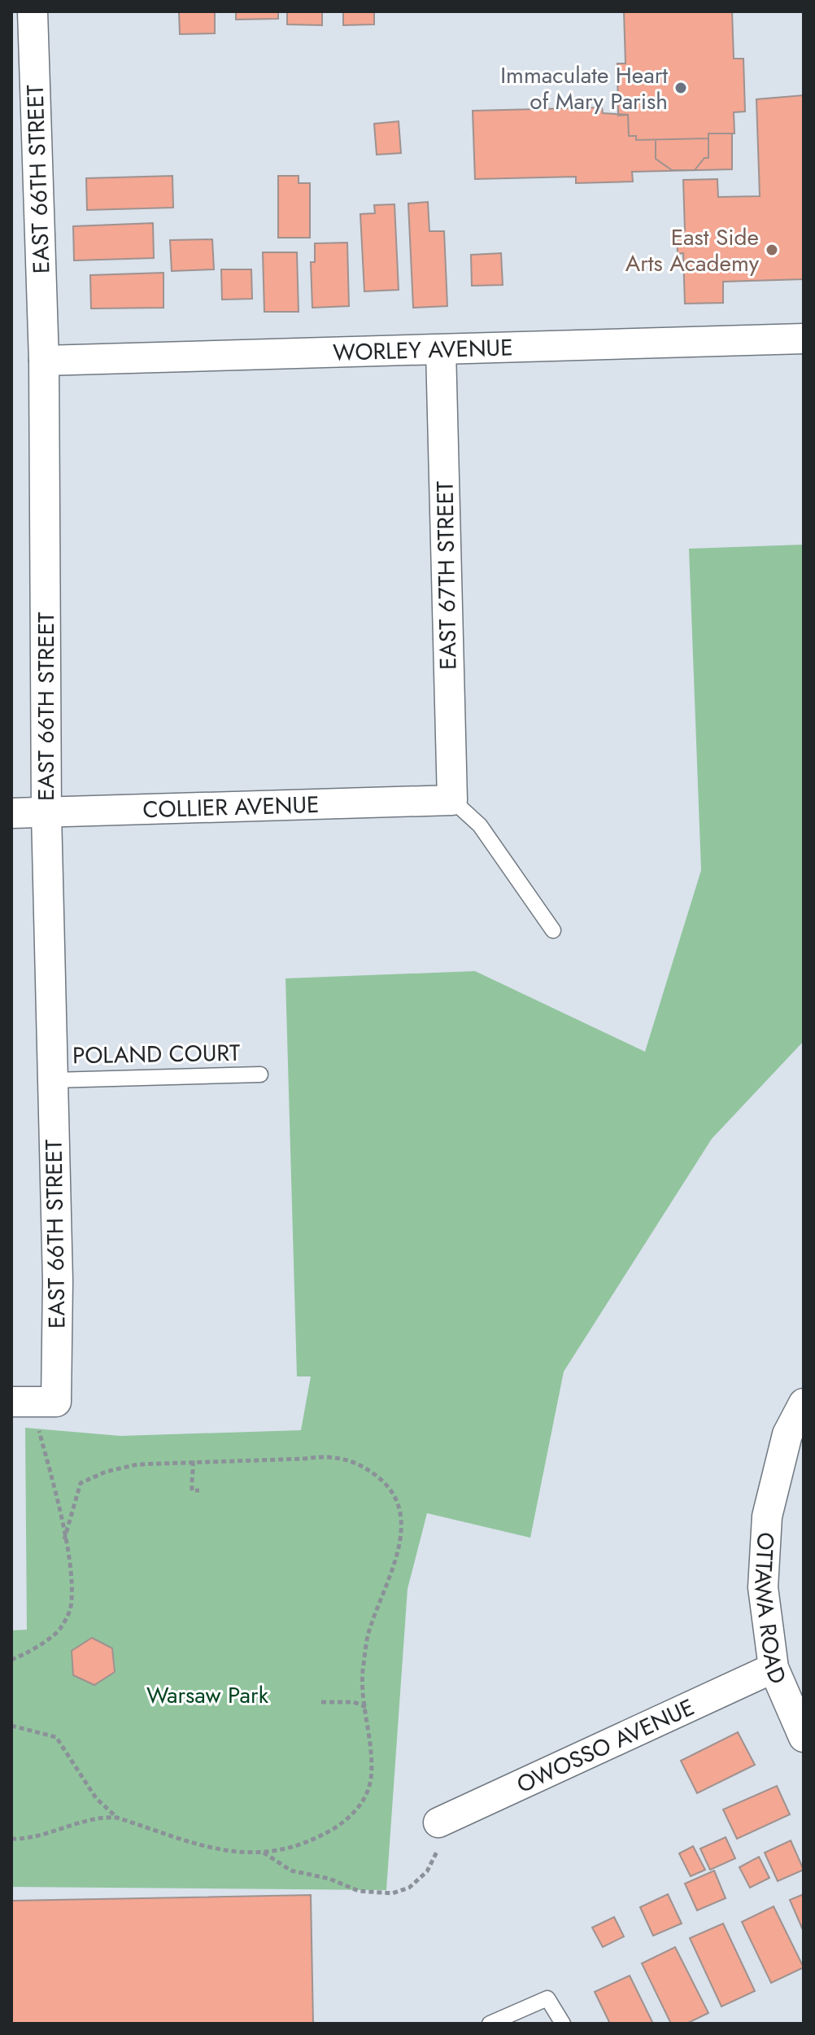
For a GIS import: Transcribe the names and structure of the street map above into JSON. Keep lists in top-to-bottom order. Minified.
{"streets":{"street":["EAST 66TH STREET","WORLEY AVENUE","EAST 67TH STREET","COLLIER AVENUE","OTTAWA ROAD","OWOSSO AVENUE"],"lane":["POLAND COURT"]},"crossings":[["EAST 66TH STREET","WORLEY AVENUE"],["EAST 66TH STREET","COLLIER AVENUE"],["EAST 66TH STREET","POLAND COURT"],["WORLEY AVENUE","EAST 67TH STREET"],["EAST 67TH STREET","COLLIER AVENUE"],["OTTAWA ROAD","OWOSSO AVENUE"]],"parks":["Warsaw Park"],"places":["Immaculate Heart of Mary Parish","East Side Arts Academy"]}
